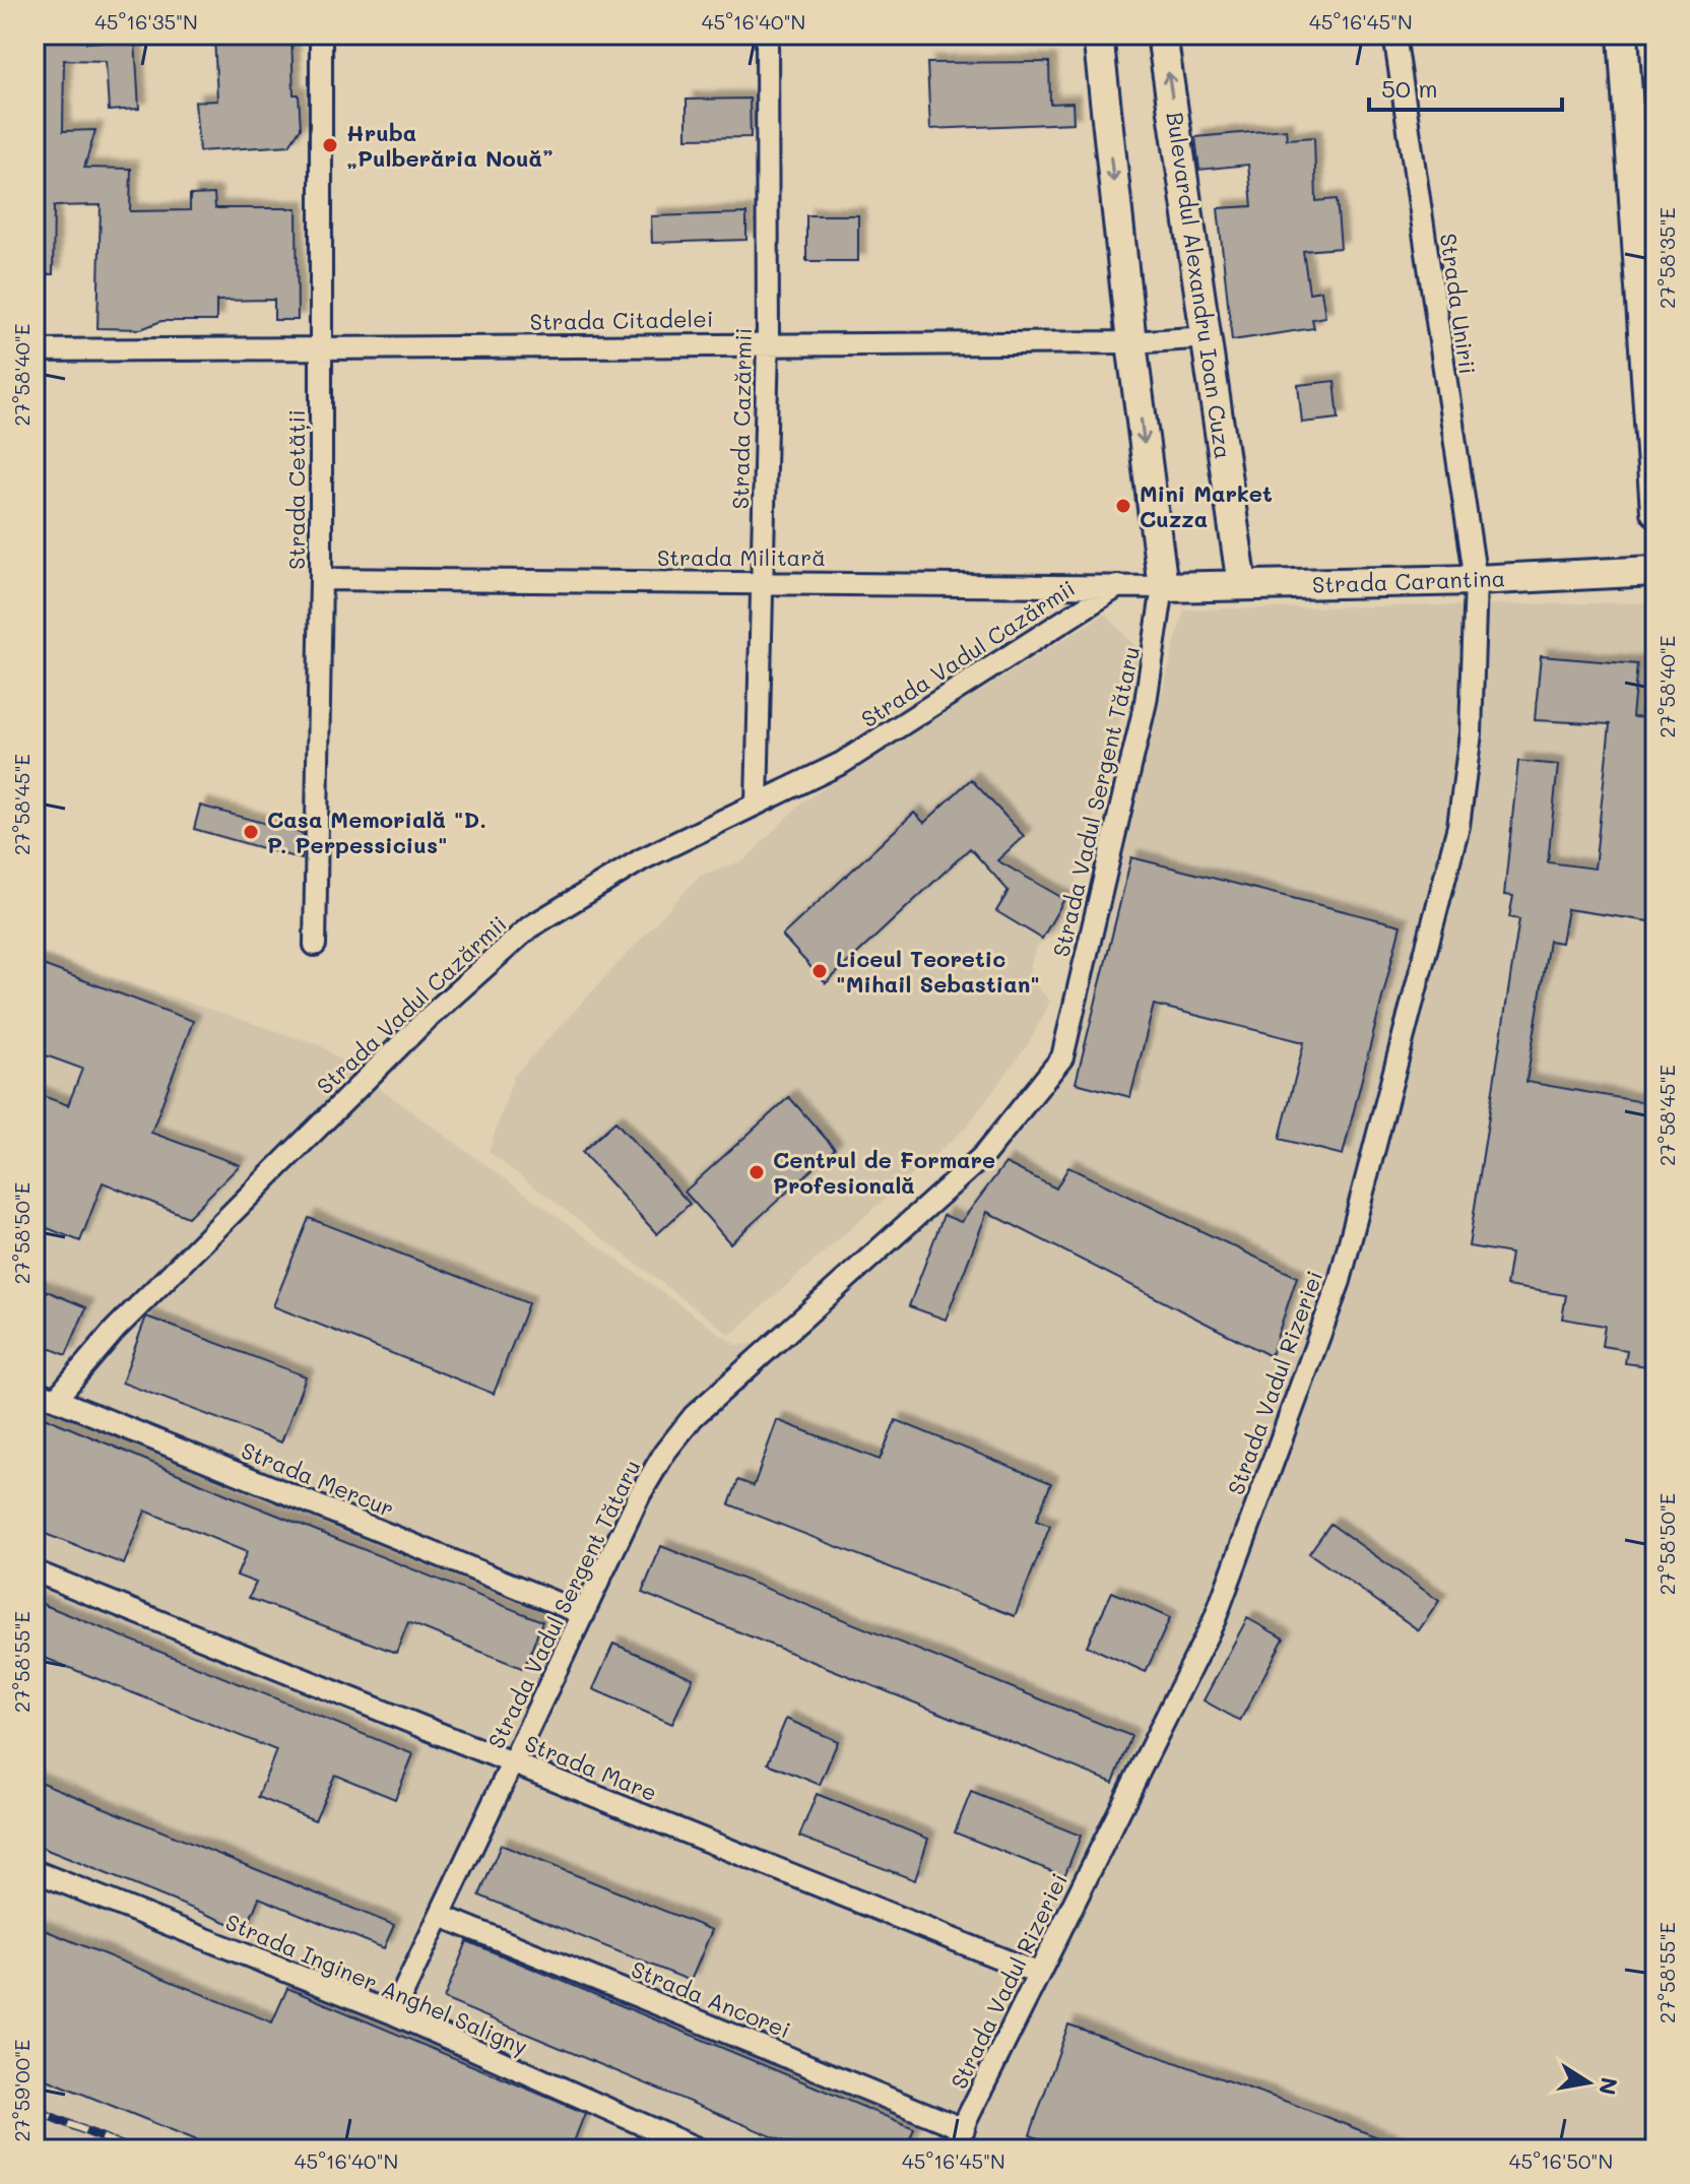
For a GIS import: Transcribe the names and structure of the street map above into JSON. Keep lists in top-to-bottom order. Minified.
{"streets":{"main road":["Bulevardul Alexandru Ioan Cuza","Strada Carantina"],"street":["Strada Unirii","Strada Citadelei","Strada Cazărmii","Strada Cetății","Strada Militară","Strada Vadul Cazărmii","Strada Vadul Sergent Tătaru","Strada Vadul Rizeriei","Strada Mercur","Strada Mare","Strada Inginer Anghel Saligny","Strada Ancorei"]},"crossings":[["Bulevardul Alexandru Ioan Cuza","Strada Citadelei"],["Bulevardul Alexandru Ioan Cuza","Strada Carantina"],["Strada Unirii","Strada Carantina"],["Strada Unirii","Strada Vadul Rizeriei"],["Strada Citadelei","Strada Cazărmii"],["Strada Citadelei","Strada Cetății"],["Strada Cazărmii","Strada Militară"],["Strada Cazărmii","Strada Vadul Cazărmii"],["Strada Cetății","Strada Militară"],["Strada Militară","Strada Carantina"],["Strada Militară","Strada Vadul Cazărmii"],["Strada Militară","Strada Vadul Sergent Tătaru"],["Strada Carantina","Strada Vadul Sergent Tătaru"],["Strada Carantina","Strada Vadul Rizeriei"],["Strada Vadul Cazărmii","Strada Mercur"],["Strada Vadul Sergent Tătaru","Strada Mercur"],["Strada Vadul Sergent Tătaru","Strada Mare"],["Strada Vadul Sergent Tătaru","Strada Inginer Anghel Saligny"],["Strada Vadul Sergent Tătaru","Strada Ancorei"],["Strada Vadul Rizeriei","Strada Mare"],["Strada Vadul Rizeriei","Strada Ancorei"]],"places":["Hruba „Pulberăria Nouă”","Mini Market Cuzza","Casa Memorială \"D. P. Perpessicius\"","Liceul Teoretic \"Mihail Sebastian\"","Centrul de Formare Profesională"],"scale_bar":"50 m","north":"right","coordinates":["45°16'35\"N","45°16'40\"N","45°16'45\"N","27°58'35\"E","27°58'40\"E","27°58'45\"E","27°58'50\"E","27°58'55\"E","27°59'00\"E","45°16'50\"N"]}
